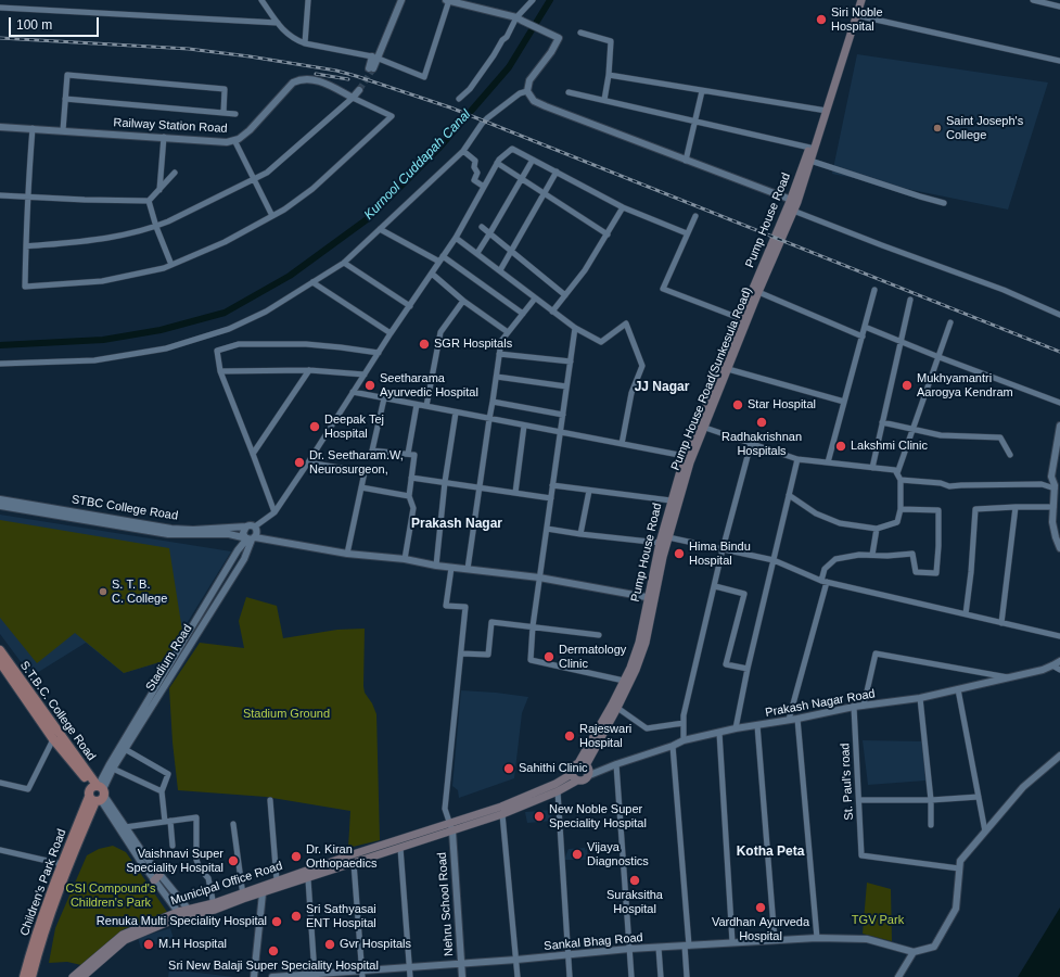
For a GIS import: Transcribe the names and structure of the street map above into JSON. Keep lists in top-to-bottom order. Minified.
{"streets":{"main road":["Pump House Road","Pump House Road(Sunkesula Road)","S.T.B.C. College Road","Children's Park Road","Municipal Office Road"],"street":["Railway Station Road","STBC College Road","Stadium Road","Prakash Nagar Road","St. Paul's road","Nehru School Road","Sankal Bhag Road"]},"crossings":[["Pump House Road","Pump House Road(Sunkesula Road)"],["Pump House Road","STBC College Road"],["Pump House Road","Prakash Nagar Road"],["Pump House Road","Municipal Office Road"],["Pump House Road(Sunkesula Road)","STBC College Road"],["Pump House Road(Sunkesula Road)","Prakash Nagar Road"],["Pump House Road(Sunkesula Road)","Municipal Office Road"],["STBC College Road","Stadium Road"],["Stadium Road","S.T.B.C. College Road"],["Stadium Road","Children's Park Road"],["Prakash Nagar Road","St. Paul's road"],["Prakash Nagar Road","Municipal Office Road"],["S.T.B.C. College Road","Children's Park Road"],["S.T.B.C. College Road","Municipal Office Road"],["Municipal Office Road","Nehru School Road"],["Nehru School Road","Sankal Bhag Road"]],"districts":["JJ Nagar","Prakash Nagar","Kotha Peta"],"water":["Kurnool Cuddapah Canal"],"parks":["Stadium Ground","CSI Compound's Children's Park","TGV Park"],"places":["Siri Noble Hospital","Saint Joseph's College","SGR Hospitals","Seetharama Ayurvedic Hospital","Mukhyamantri Aarogya Kendram","Star Hospital","Radhakrishnan Hospitals","Deepak Tej Hospital","Lakshmi Clinic","Dr. Seetharam.W, Neurosurgeon,","Hima Bindu Hospital","S. T. B. C. College","Dermatology Clinic","Rajeswari Hospital","Sahithi Clinic","New Noble Super Speciality Hospital","Vijaya Diagnostics","Dr. Kiran Orthopaedics","Vaishnavi Super Speciality Hospital","Suraksitha Hospital","Vardhan Ayurveda Hospital","Sri Sathyasai ENT Hospital","Renuka Multi Speciality Hospital","M.H Hospital","Gvr Hospitals","Sri New Balaji Super Speciality Hospital"],"scale_bar":"100 m"}
